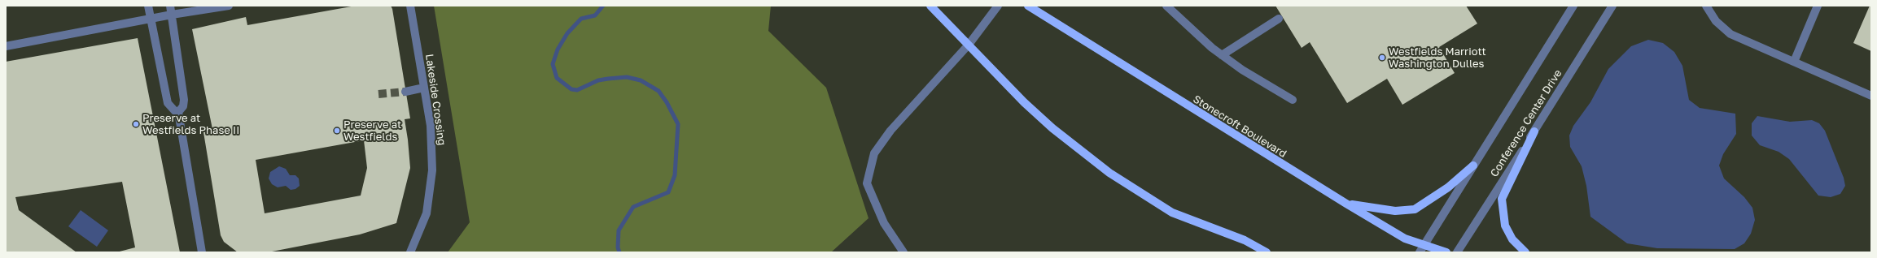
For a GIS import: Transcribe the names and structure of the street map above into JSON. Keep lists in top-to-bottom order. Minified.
{"streets":{"main road":["Stonecroft Boulevard"],"street":["Lakeside Crossing","Conference Center Drive"]},"places":["Westfields Marriott Washington Dulles","Preserve at Westfields Phase II","Preserve at Westfields"]}
